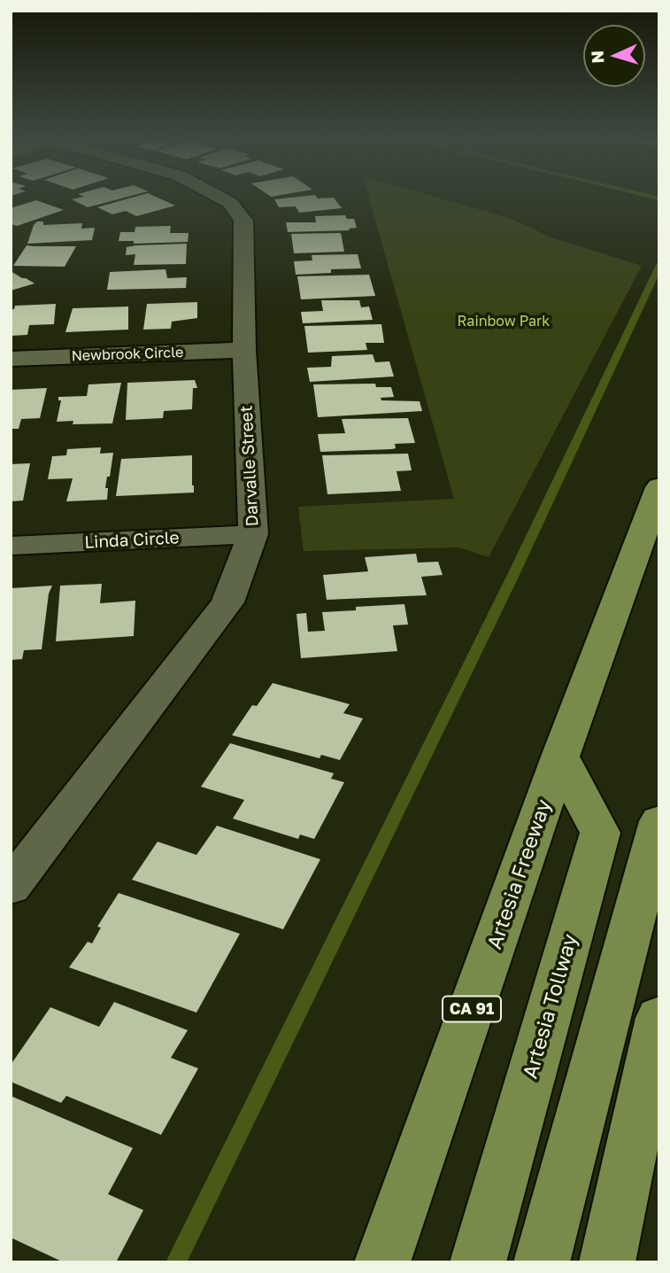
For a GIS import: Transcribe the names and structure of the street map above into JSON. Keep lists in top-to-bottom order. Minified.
{"streets":{"highway":["Artesia Freeway","Artesia Tollway","CA 91"],"street":["Newbrook Circle","Darvalle Street","Linda Circle"]},"crossings":[["Newbrook Circle","Darvalle Street"],["Darvalle Street","Linda Circle"],["Artesia Freeway","Artesia Tollway"]],"parks":["Rainbow Park"],"north":"left"}
